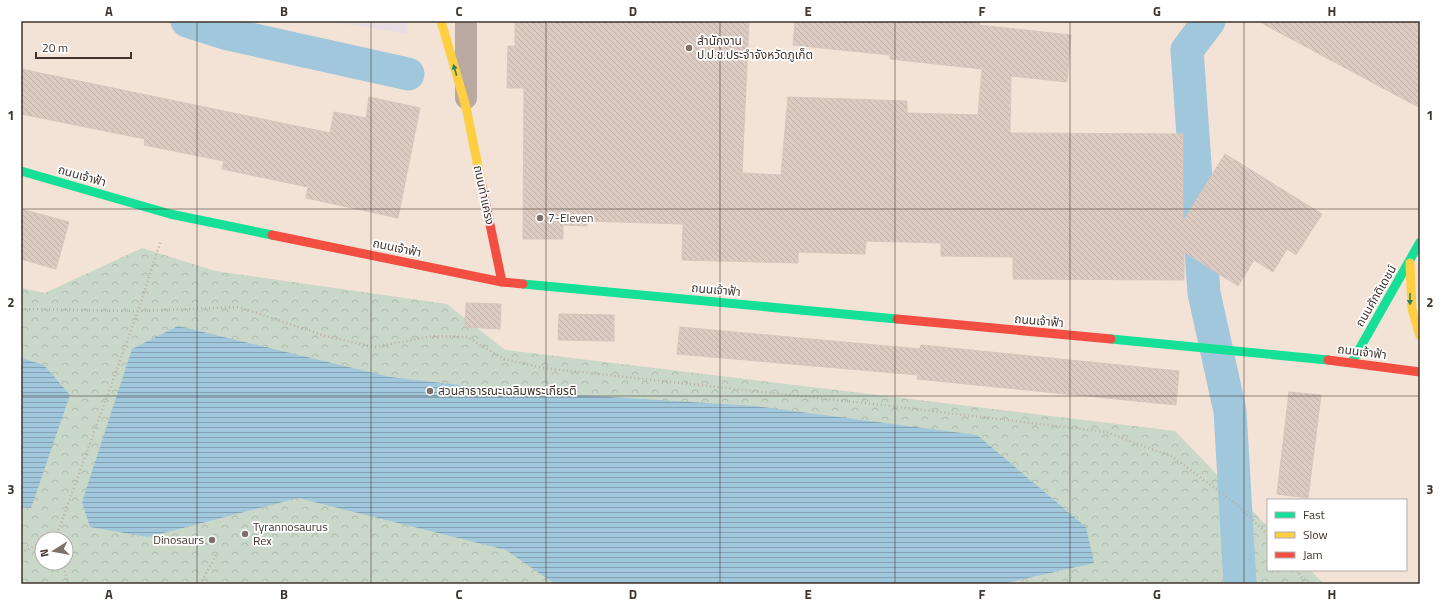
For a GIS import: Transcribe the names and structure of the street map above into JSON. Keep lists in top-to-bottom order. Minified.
{"streets":{"main road":["ถนนเจ้าฟ้า","ถนนท่าแครง","ถนนศักดิเดชน์"]},"crossings":[["ถนนเจ้าฟ้า","ถนนท่าแครง"],["ถนนเจ้าฟ้า","ถนนศักดิเดชน์"]],"places":["สำนักงาน ป.ป.ช.ประจำจังหวัดภูเก็ต","7-Eleven","สวนสาธารณะเฉลิมพระเกียรติ","Tyrannosaurus Rex","Dinosaurs"],"legend":["Fast","Slow","Jam"],"scale_bar":"20 m","north":"left","grid":{"columns":["A","B","C","D","E","F","G","H"],"rows":["1","2","3"]}}
